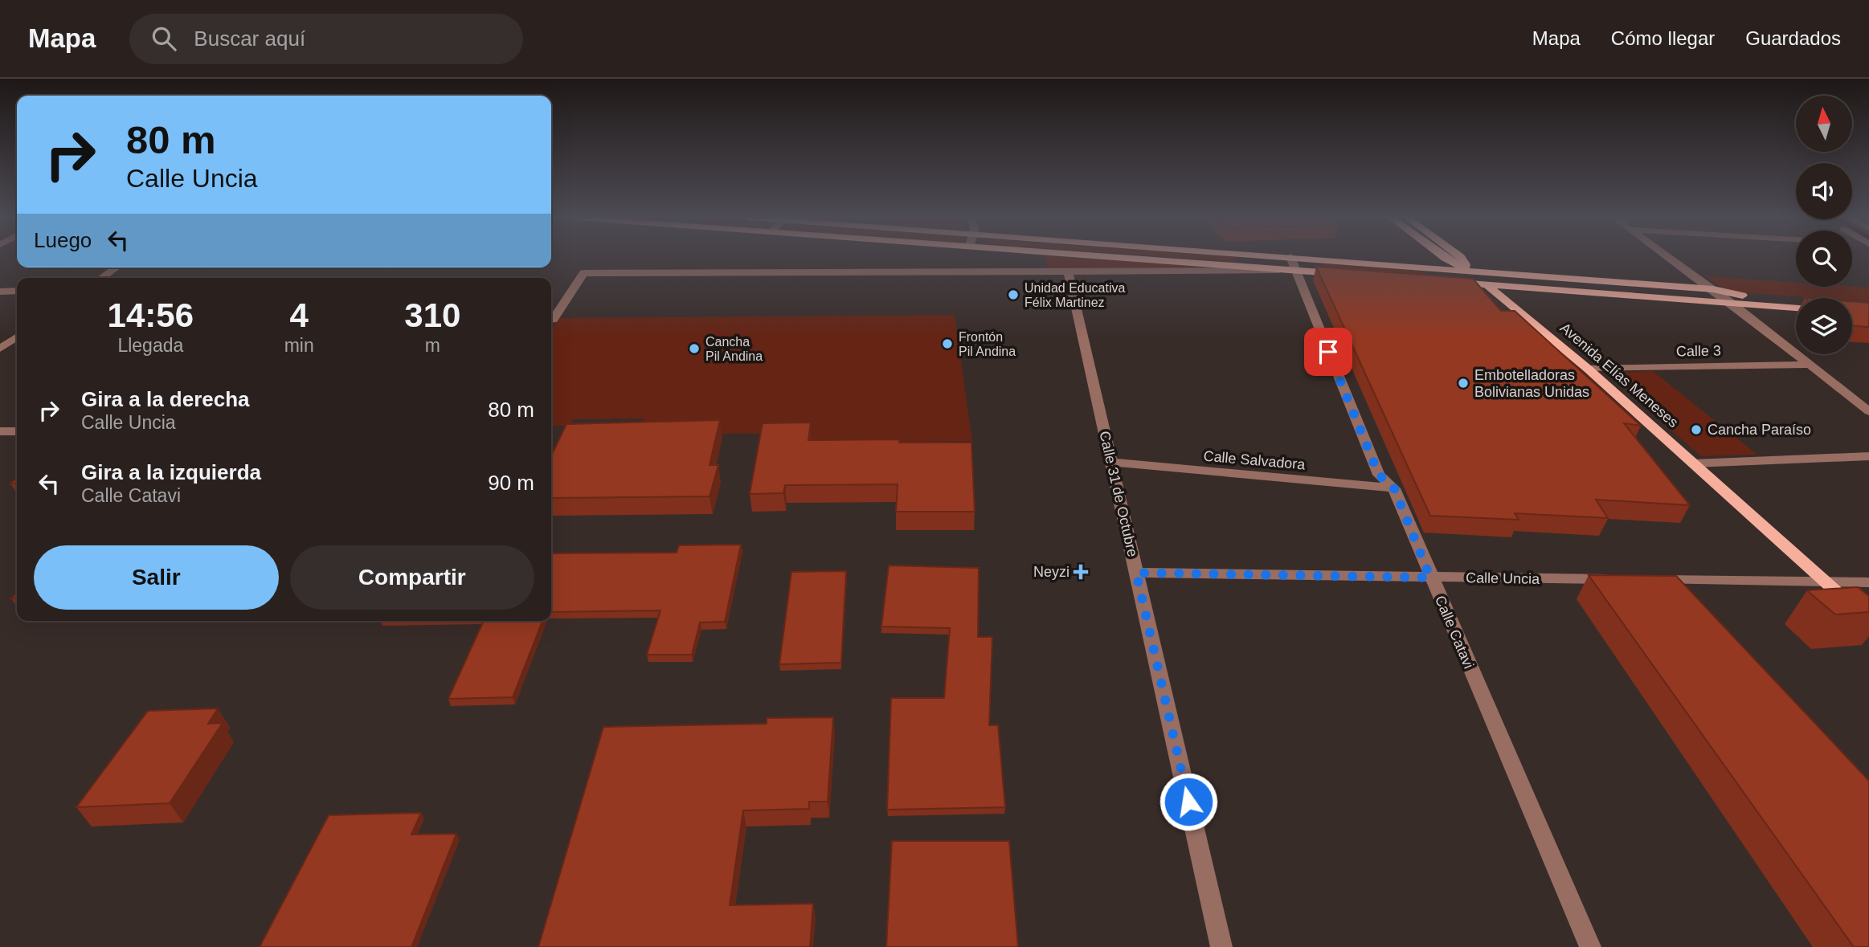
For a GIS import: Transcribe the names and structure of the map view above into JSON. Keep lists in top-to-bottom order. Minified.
{"streets":{"main road":["Avenida Elías Meneses"],"street":["Calle 3","Calle Salvadora","Calle 31 de Octubre","Calle Uncia","Calle Catavi"]},"crossings":[["Calle 3","Avenida Elías Meneses"],["Calle Salvadora","Calle 31 de Octubre"],["Calle Salvadora","Calle Catavi"],["Calle 31 de Octubre","Calle Uncia"],["Calle Uncia","Calle Catavi"]],"places":{"other":["Unidad Educativa Félix Martinez","Frontón Pil Andina","Cancha Pil Andina","Embotelladoras Bolivianas Unidas","Cancha Paraíso"],"health":["Neyzi"]},"north":"top","page":{"header":"Mapa","search":"Buscar aquí","nav":["Mapa","Cómo llegar","Guardados"],"turn":["80 m","Calle Uncia"],"then":"Luego","eta":["14:56","Llegada","4","min","310","m"],"list":[{"name":"Gira a la derecha","note":"Calle Uncia","value":"80 m"},{"name":"Gira a la izquierda","note":"Calle Catavi","value":"90 m"}],"buttons":["Salir","Compartir"]}}
